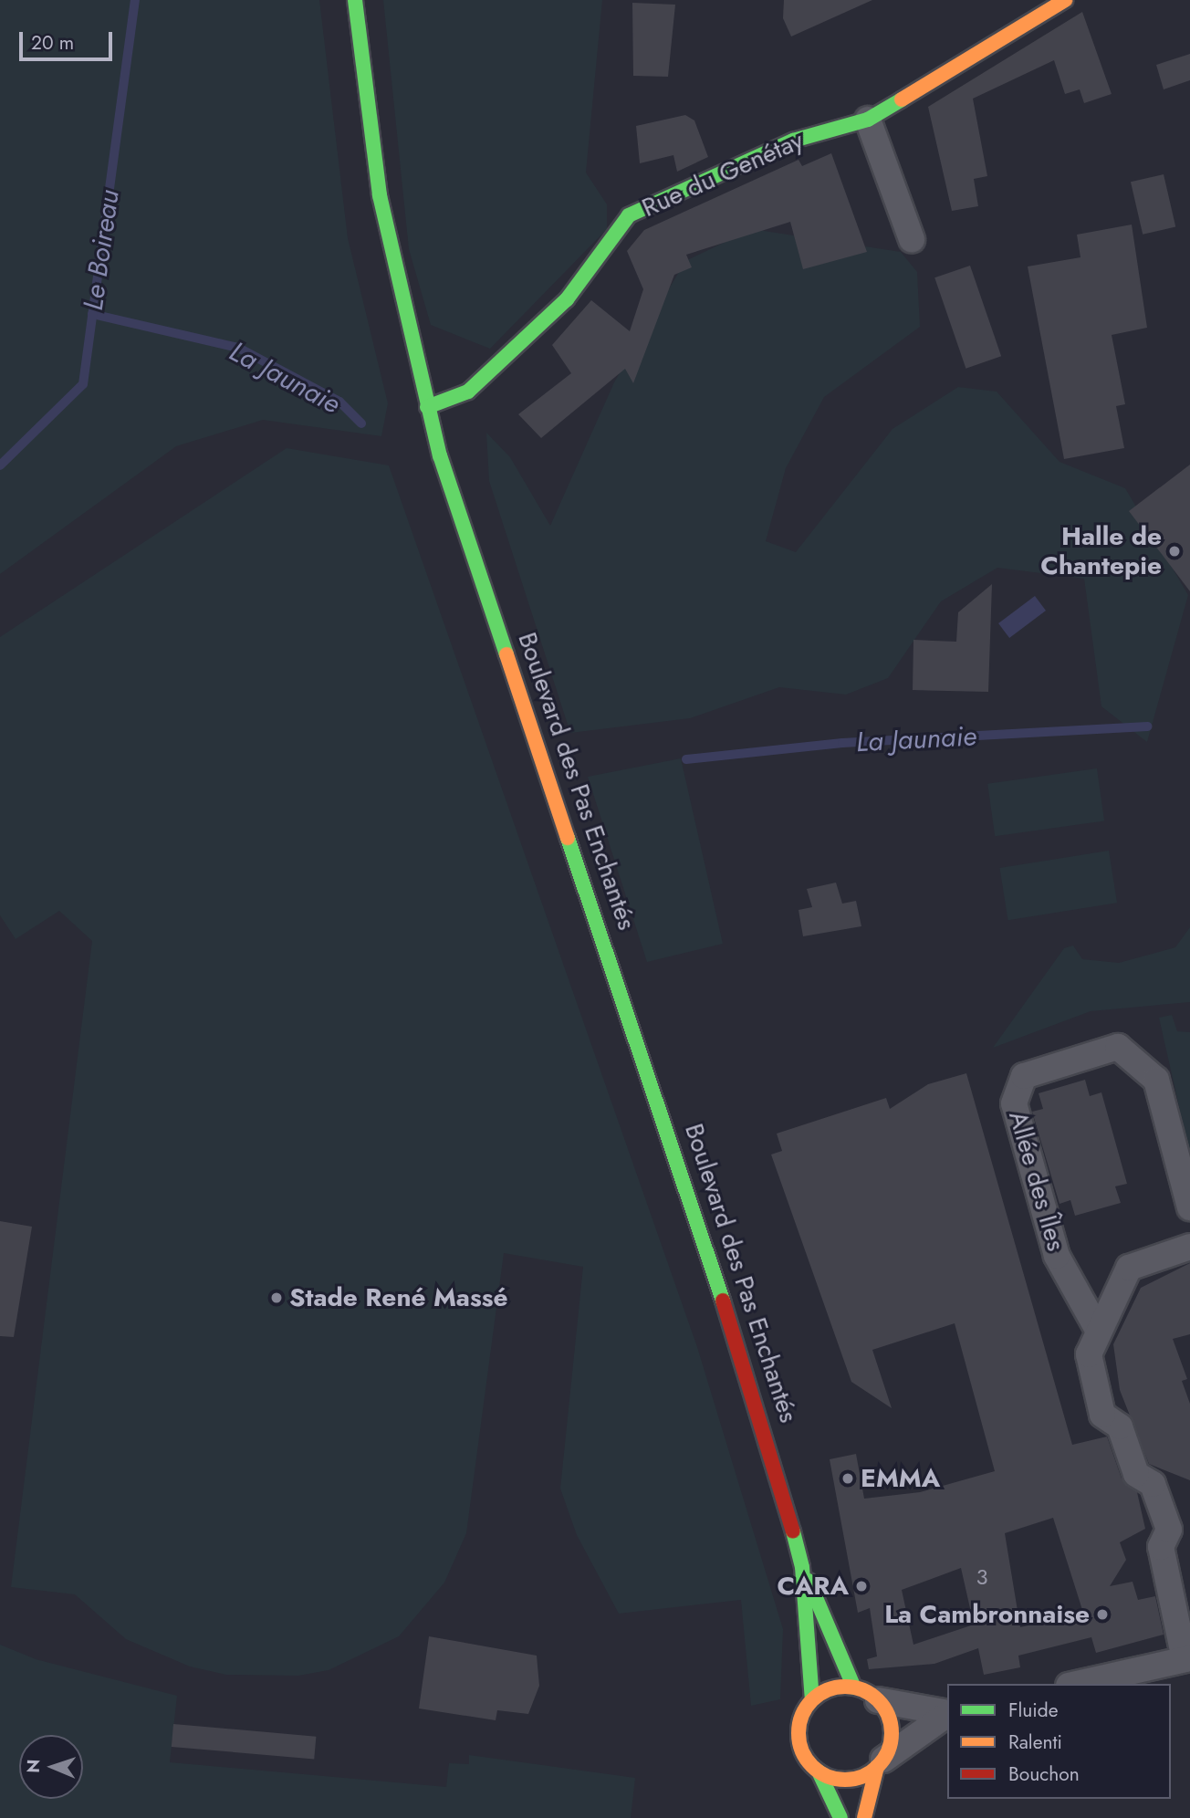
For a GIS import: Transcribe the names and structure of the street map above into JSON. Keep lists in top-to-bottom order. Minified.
{"streets":{"main road":["Rue du Genétay","Boulevard des Pas Enchantés"],"street":["Allée des Îles"]},"crossings":[["Rue du Genétay","Boulevard des Pas Enchantés"]],"water":["Le Boireau","La Jaunaie"],"places":["Halle de Chantepie","Stade René Massé","EMMA","CARA","La Cambronnaise"],"house_numbers":["3"],"legend":["Fluide","Ralenti","Bouchon"],"scale_bar":"20 m","north":"left"}
